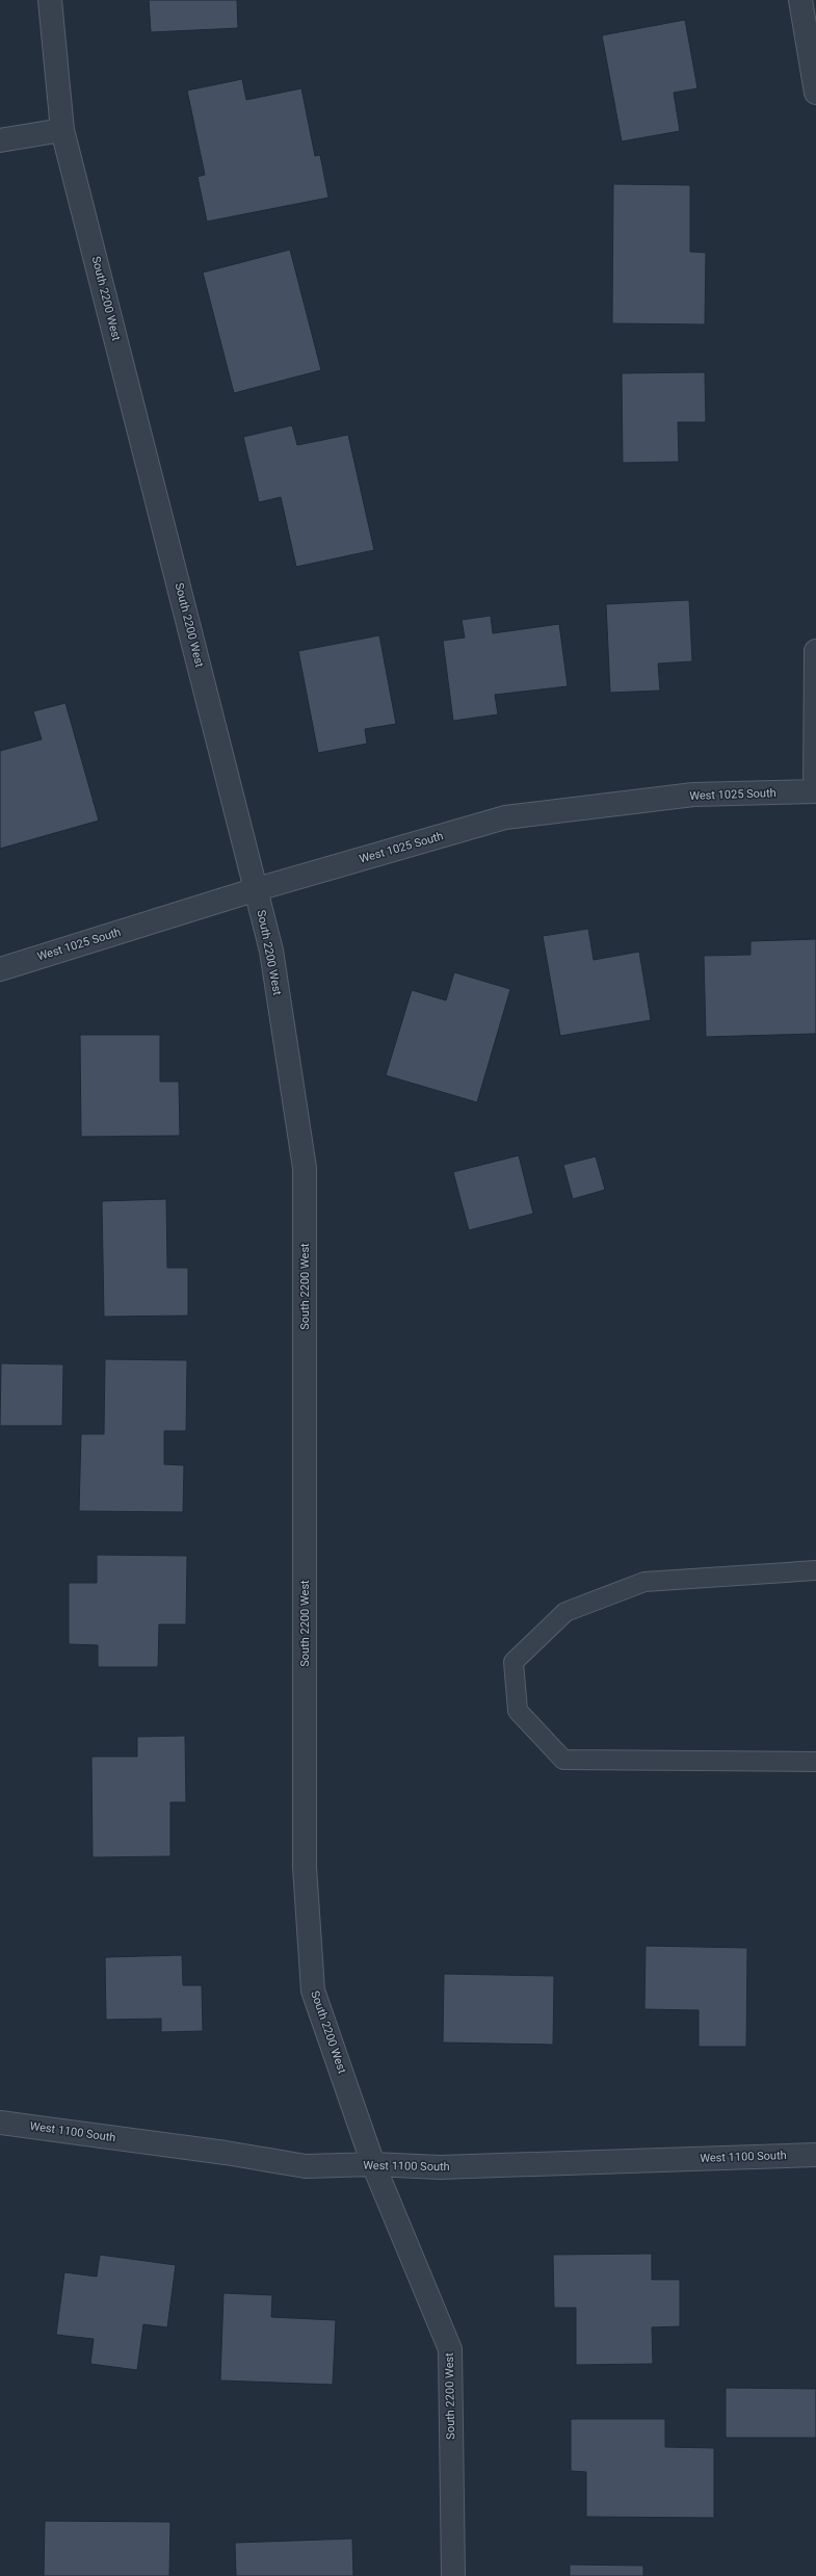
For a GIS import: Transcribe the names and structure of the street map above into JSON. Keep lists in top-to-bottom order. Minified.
{"streets":{"street":["South 2200 West","West 1025 South","West 1100 South"]},"crossings":[["South 2200 West","West 1025 South"],["South 2200 West","West 1100 South"]]}
